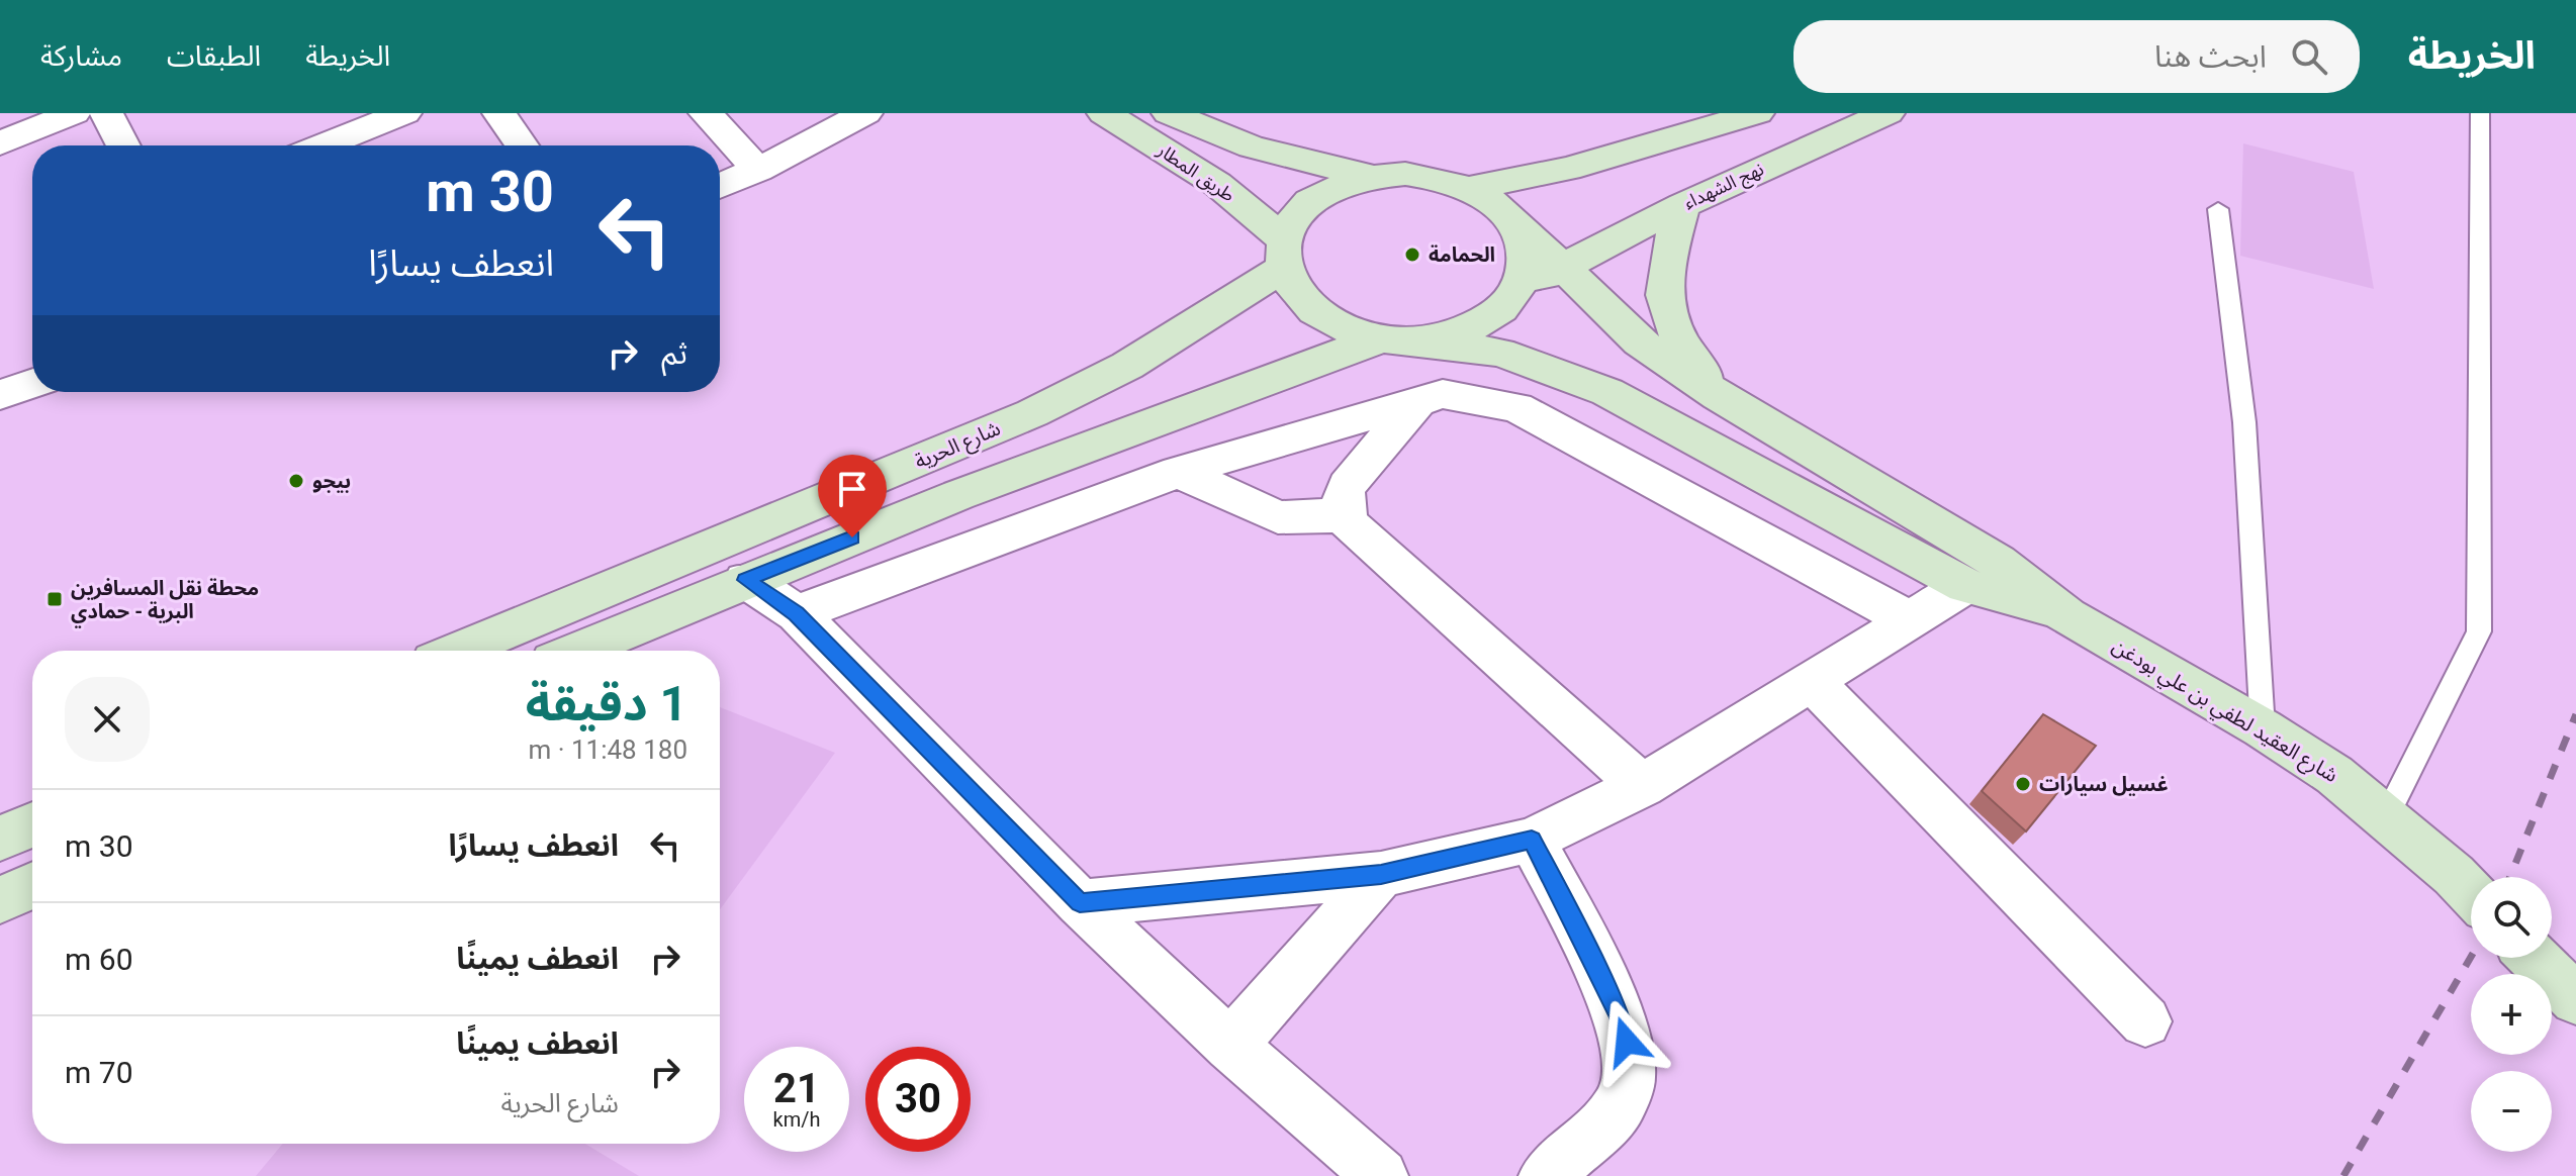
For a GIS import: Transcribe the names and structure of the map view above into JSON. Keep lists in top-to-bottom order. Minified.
{"streets":{"main road":["طريق المطار","نهج الشهداء","شارع الحرية","شارع العقيد لطفي بن علي بودغن"]},"crossings":[["طريق المطار","نهج الشهداء"],["طريق المطار","شارع الحرية"],["نهج الشهداء","شارع الحرية"]],"places":{"other":["الحمامة","بيجو","غسيل سيارات"],"transit":["محطة نقل المسافرين البرية - حمادي"]},"page":{"header":"الخريطة","search":"ابحث هنا","nav":["الخريطة","الطبقات","مشاركة"],"turn":["30 m","انعطف يسارًا"],"then":"ثم","heading":["1 دقيقة","180 m · 11:48"],"list":[{"name":"انعطف يسارًا","value":"30 m"},{"name":"انعطف يمينًا","value":"60 m"},{"name":"انعطف يمينًا","note":"شارع الحرية","value":"70 m"}],"map_buttons":["+","−"],"speed":"21 km/h","limit":"30"}}
